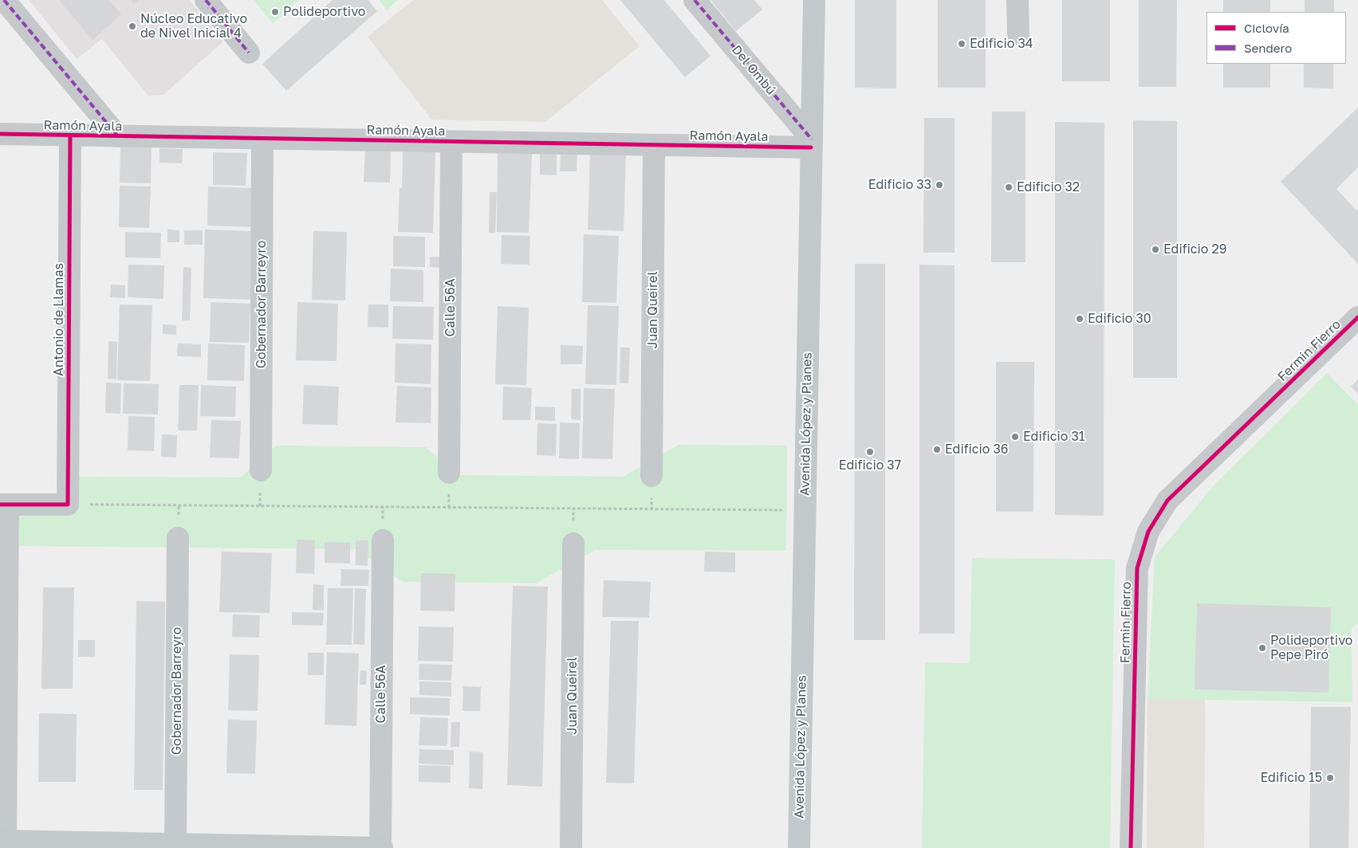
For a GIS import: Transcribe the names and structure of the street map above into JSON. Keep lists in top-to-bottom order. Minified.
{"streets":{"main road":["Avenida López y Planes"],"street":["Del Ombú","Ramón Ayala","Gobernador Barreyro","Calle 56A","Juan Queirel","Antonio de Llamas","Fermin Fierro"]},"crossings":[["Del Ombú","Ramón Ayala"],["Del Ombú","Avenida López y Planes"],["Ramón Ayala","Gobernador Barreyro"],["Ramón Ayala","Calle 56A"],["Ramón Ayala","Juan Queirel"],["Ramón Ayala","Antonio de Llamas"],["Ramón Ayala","Avenida López y Planes"]],"places":["Polideportivo","Núcleo Educativo de Nivel Inicial 4","Edificio 34","Edificio 33","Edificio 32","Edificio 29","Edificio 30","Edificio 31","Edificio 36","Edificio 37","Polideportivo Pepe Piró","Edificio 15"],"legend":["Ciclovía","Sendero"]}
